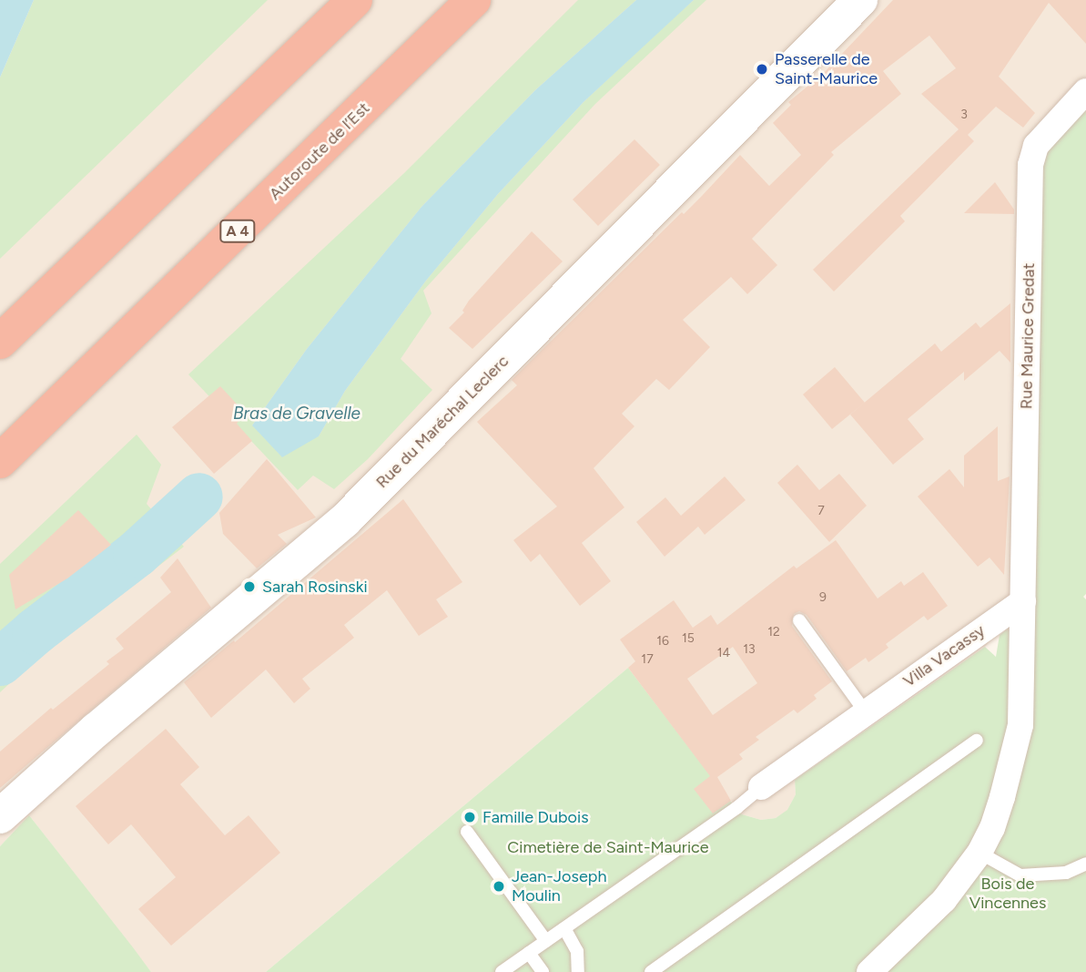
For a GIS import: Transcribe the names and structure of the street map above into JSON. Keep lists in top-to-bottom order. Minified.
{"streets":{"highway":["Autoroute de l’Est","A 4"],"street":["Rue Maurice Gredat","Rue du Maréchal Leclerc","Villa Vacassy"]},"crossings":[["Rue Maurice Gredat","Villa Vacassy"]],"water":["Bras de Gravelle"],"parks":["Cimetière de Saint-Maurice","Bois de Vincennes"],"places":["Passerelle de Saint-Maurice","Sarah Rosinski","Famille Dubois","Jean-Joseph Moulin"],"house_numbers":["3","7","9","12","15","16","13","14","17"]}
